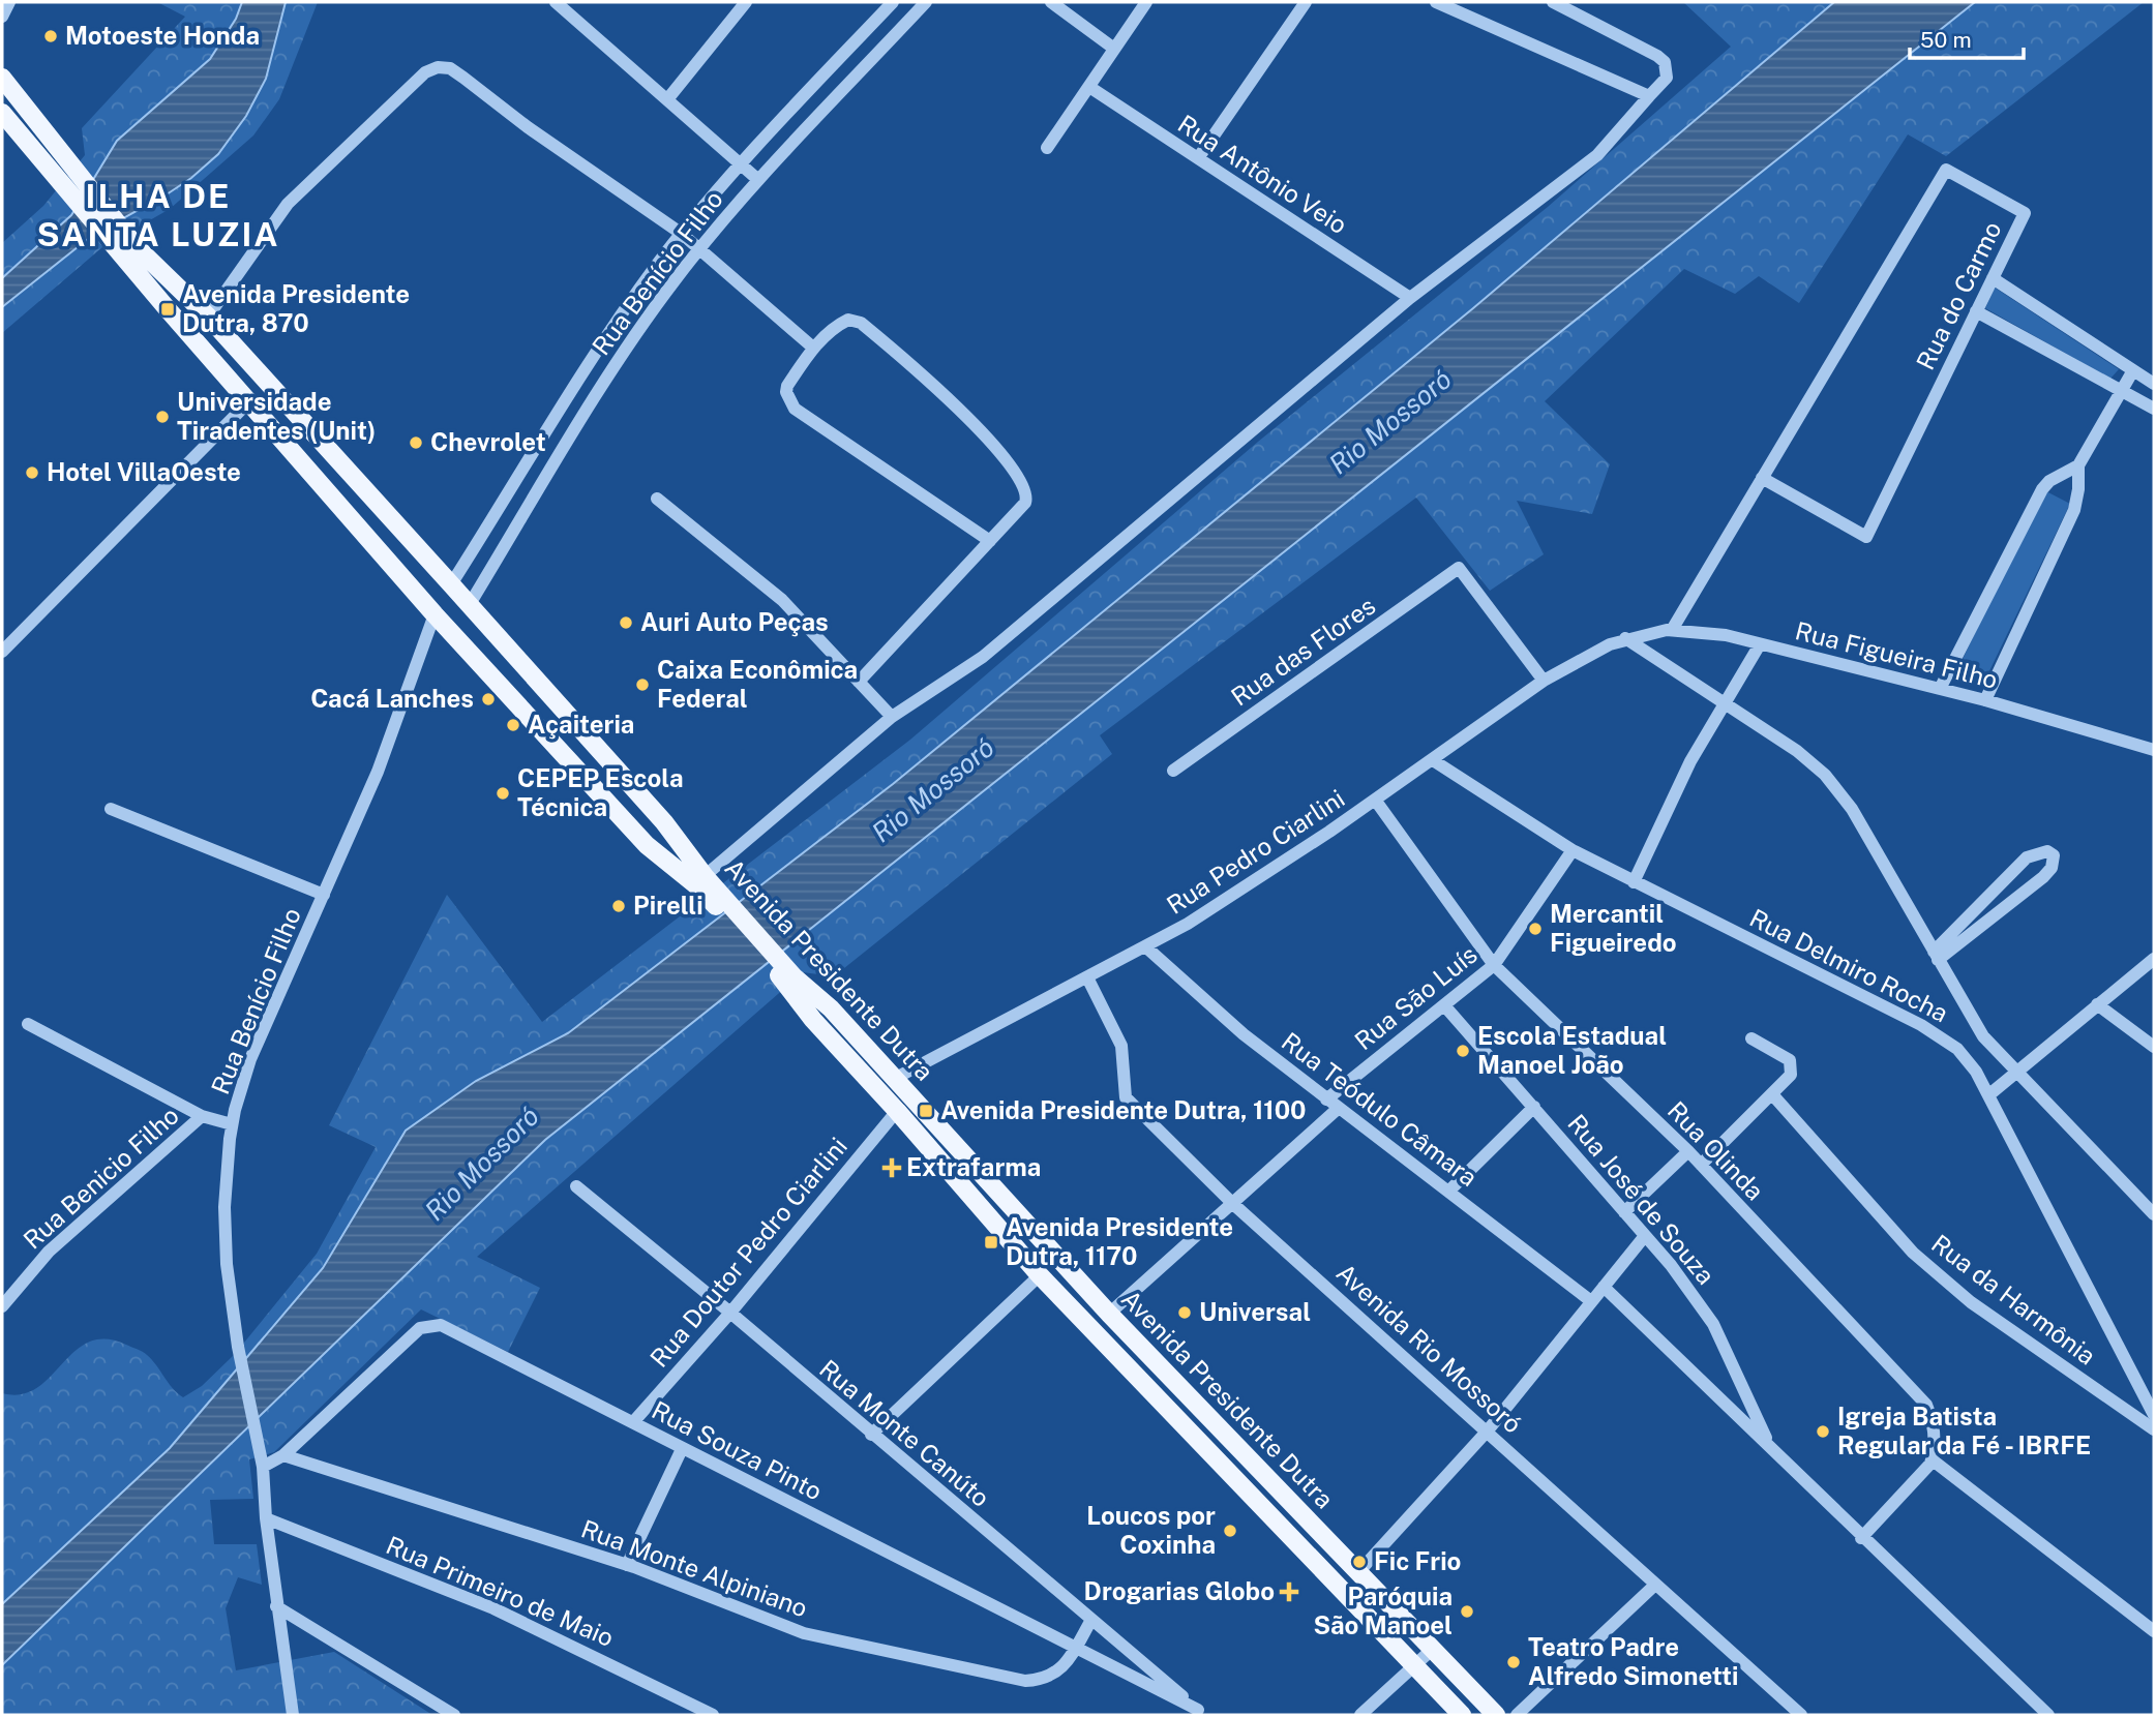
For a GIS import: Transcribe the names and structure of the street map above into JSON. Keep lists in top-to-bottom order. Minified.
{"streets":{"main road":["Avenida Presidente Dutra"],"street":["Rua Antônio Veio","Rua Benício Filho","Rua do Carmo","Rua das Flores","Rua Figueira Filho","Rua Pedro Ciarlini","Rua Delmiro Rocha","Rua São Luís","Rua Teódulo Câmara","Rua Olinda","Rua Benicio Filho","Rua José de Souza","Rua Doutor Pedro Ciarlini","Rua da Harmônia","Avenida Rio Mossoró","Rua Monte Canúto","Rua Souza Pinto","Rua Monte Alpiniano","Rua Primeiro de Maio"]},"crossings":[["Rua Benício Filho","Avenida Presidente Dutra"],["Rua Benício Filho","Rua Benicio Filho"],["Rua Benício Filho","Rua Primeiro de Maio"],["Rua do Carmo","Rua Figueira Filho"],["Rua das Flores","Rua Pedro Ciarlini"],["Rua Figueira Filho","Rua Pedro Ciarlini"],["Rua Pedro Ciarlini","Rua Delmiro Rocha"],["Rua Pedro Ciarlini","Avenida Presidente Dutra"],["Rua Pedro Ciarlini","Rua Teódulo Câmara"],["Rua Pedro Ciarlini","Rua Olinda"],["Rua Pedro Ciarlini","Avenida Rio Mossoró"],["Rua Delmiro Rocha","Rua São Luís"],["Avenida Presidente Dutra","Rua Doutor Pedro Ciarlini"],["Rua São Luís","Rua Teódulo Câmara"],["Rua São Luís","Rua Olinda"],["Rua São Luís","Rua José de Souza"],["Rua Doutor Pedro Ciarlini","Rua Monte Canúto"],["Rua Doutor Pedro Ciarlini","Rua Souza Pinto"],["Rua Monte Canúto","Rua Souza Pinto"],["Rua Monte Canúto","Rua Monte Alpiniano"],["Rua Souza Pinto","Rua Monte Alpiniano"]],"districts":["ILHA DE SANTA LUZIA"],"water":["Rio Mossoró"],"places":{"other":["Motoeste Honda","Universidade Tiradentes (Unit)","Chevrolet","Hotel VillaOeste","Auri Auto Peças","Caixa Econômica Federal","Cacá Lanches","Açaiteria","CEPEP Escola Técnica","Pirelli","Mercantil Figueiredo","Escola Estadual Manoel João","Universal","Igreja Batista Regular da Fé - IBRFE","Loucos por Coxinha","Fic Frio","Paróquia São Manoel","Teatro Padre Alfredo Simonetti"],"transit":["Avenida Presidente Dutra, 870","Avenida Presidente Dutra, 1100","Avenida Presidente Dutra, 1170"],"health":["Extrafarma","Drogarias Globo"]},"scale_bar":"50 m"}
